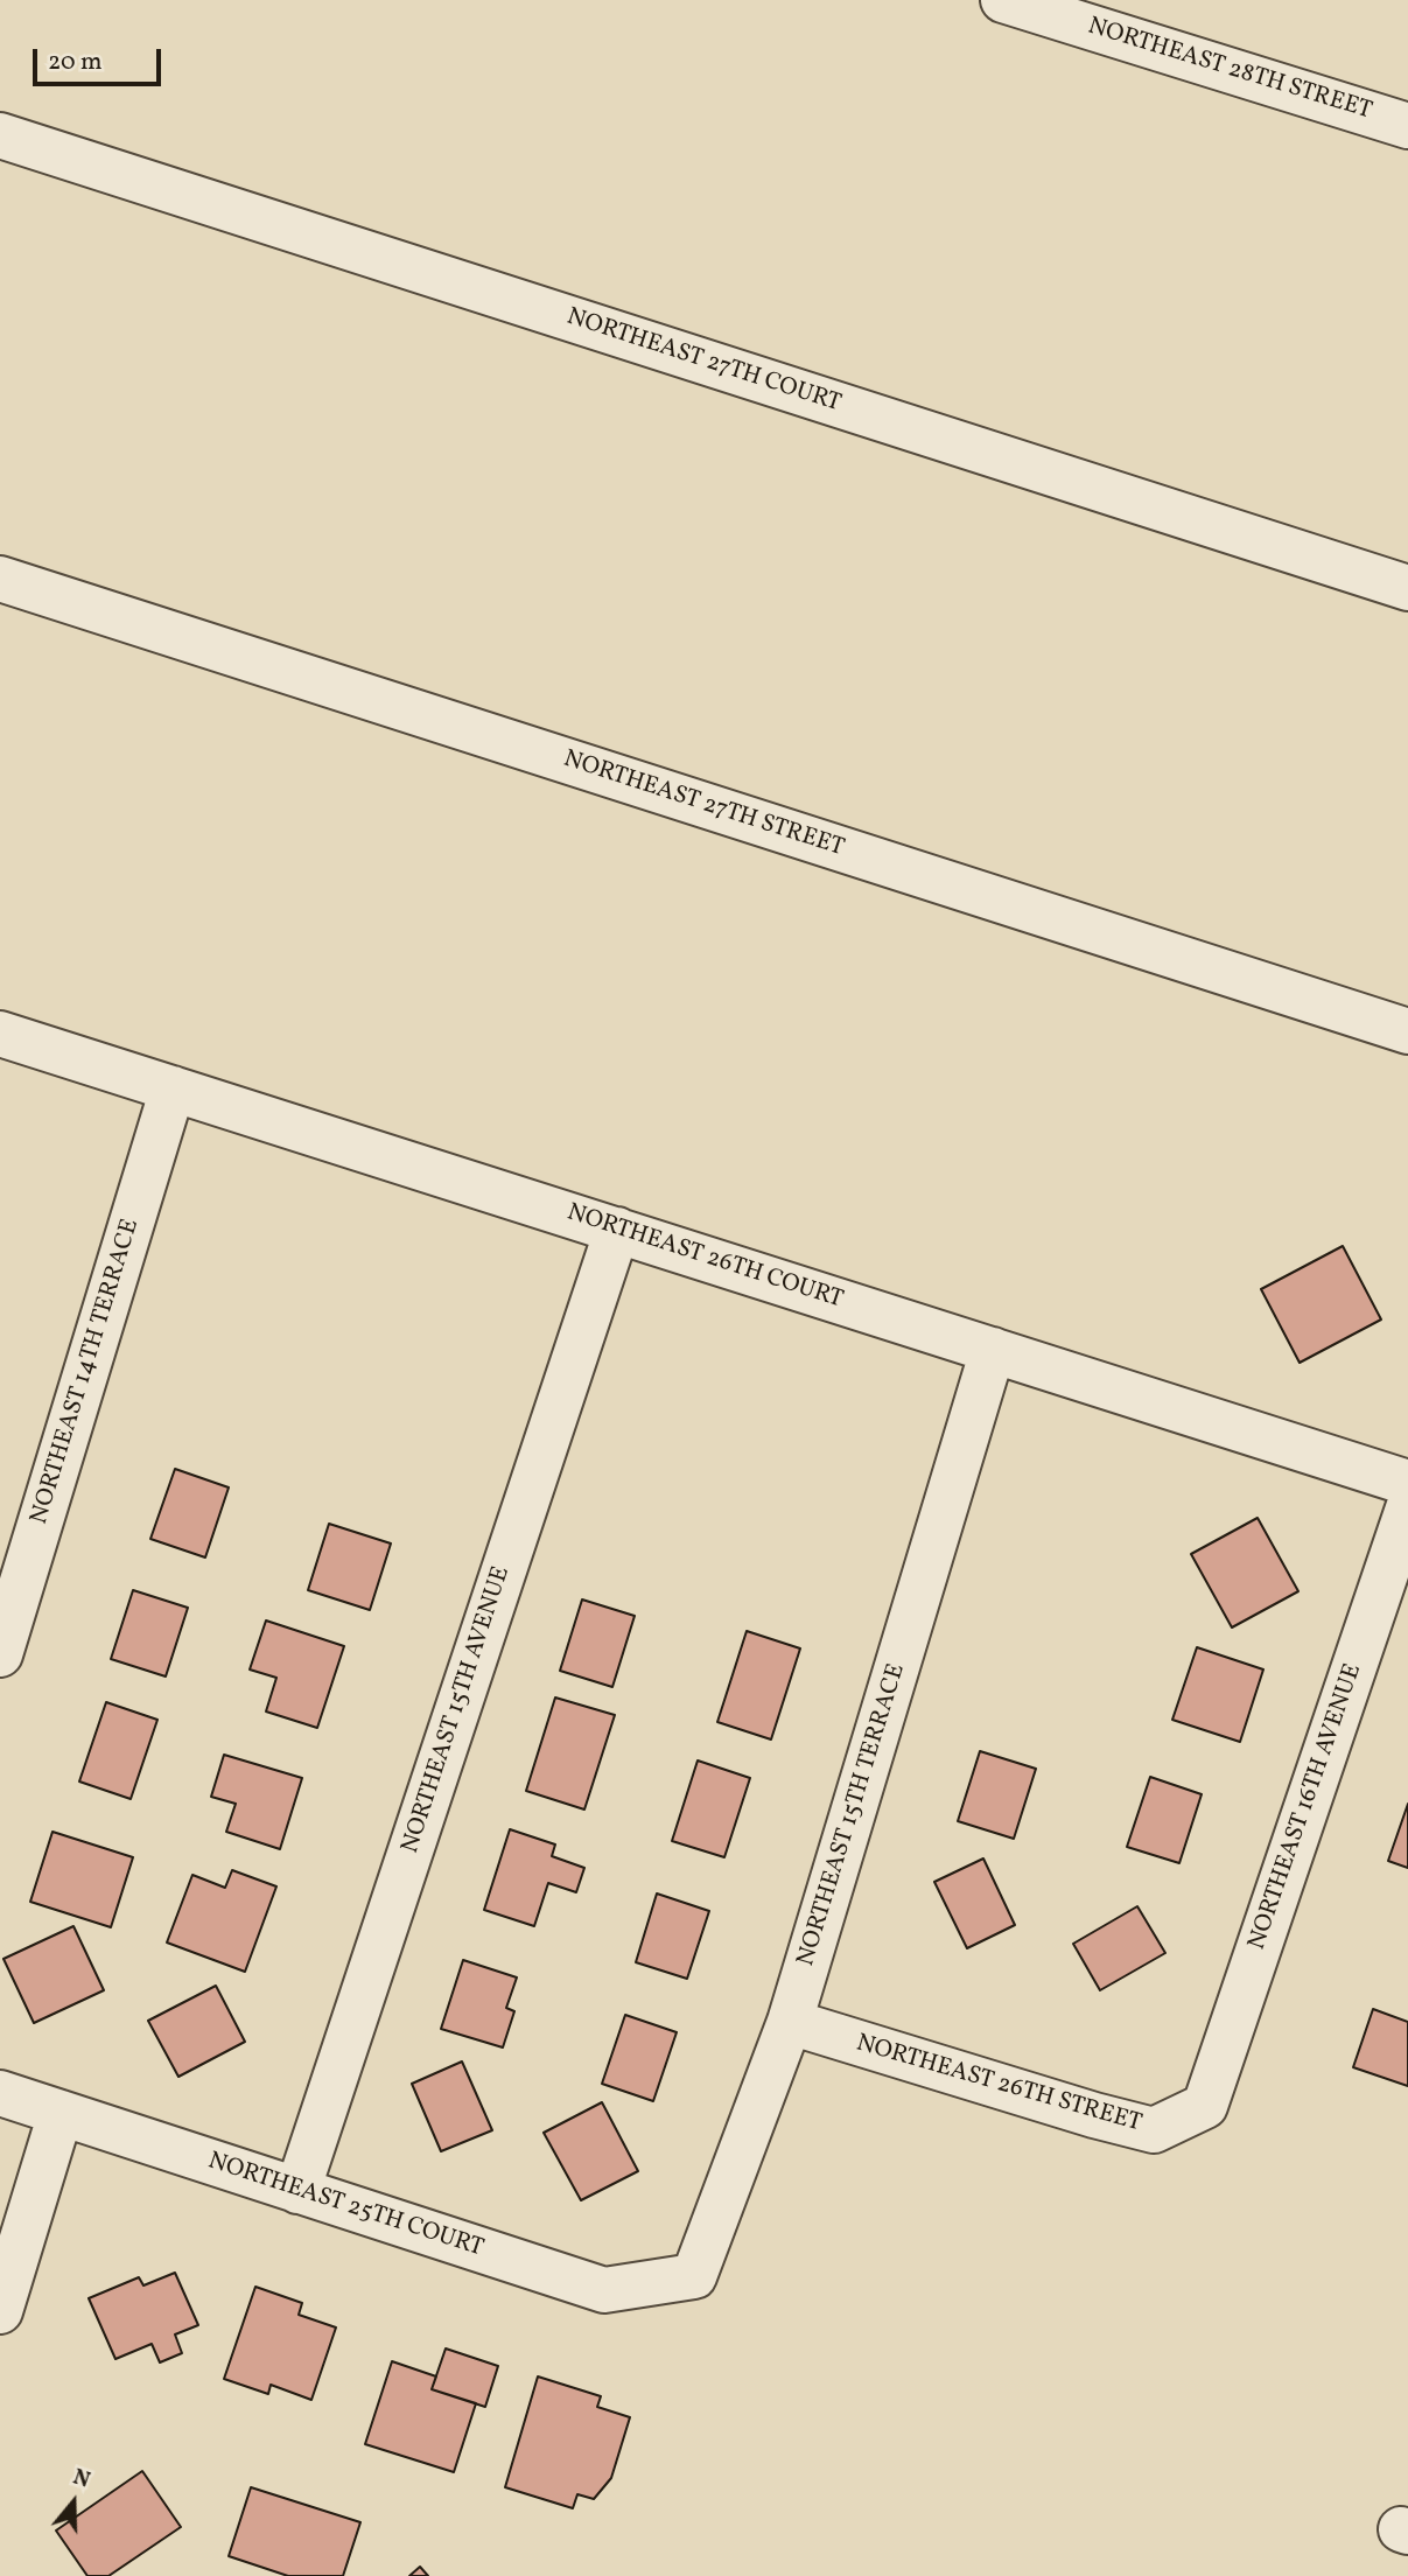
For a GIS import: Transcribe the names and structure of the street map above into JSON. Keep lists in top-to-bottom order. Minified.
{"streets":{"street":["NORTHEAST 28TH STREET","NORTHEAST 27TH COURT","NORTHEAST 27TH STREET","NORTHEAST 26TH COURT","NORTHEAST 14TH TERRACE","NORTHEAST 15TH AVENUE","NORTHEAST 16TH AVENUE","NORTHEAST 15TH TERRACE","NORTHEAST 26TH STREET","NORTHEAST 25TH COURT"]},"crossings":[["NORTHEAST 26TH COURT","NORTHEAST 14TH TERRACE"],["NORTHEAST 26TH COURT","NORTHEAST 15TH AVENUE"],["NORTHEAST 26TH COURT","NORTHEAST 15TH TERRACE"],["NORTHEAST 15TH AVENUE","NORTHEAST 25TH COURT"],["NORTHEAST 16TH AVENUE","NORTHEAST 26TH STREET"],["NORTHEAST 15TH TERRACE","NORTHEAST 26TH STREET"],["NORTHEAST 15TH TERRACE","NORTHEAST 25TH COURT"]],"scale_bar":"20 m","north":"top"}
